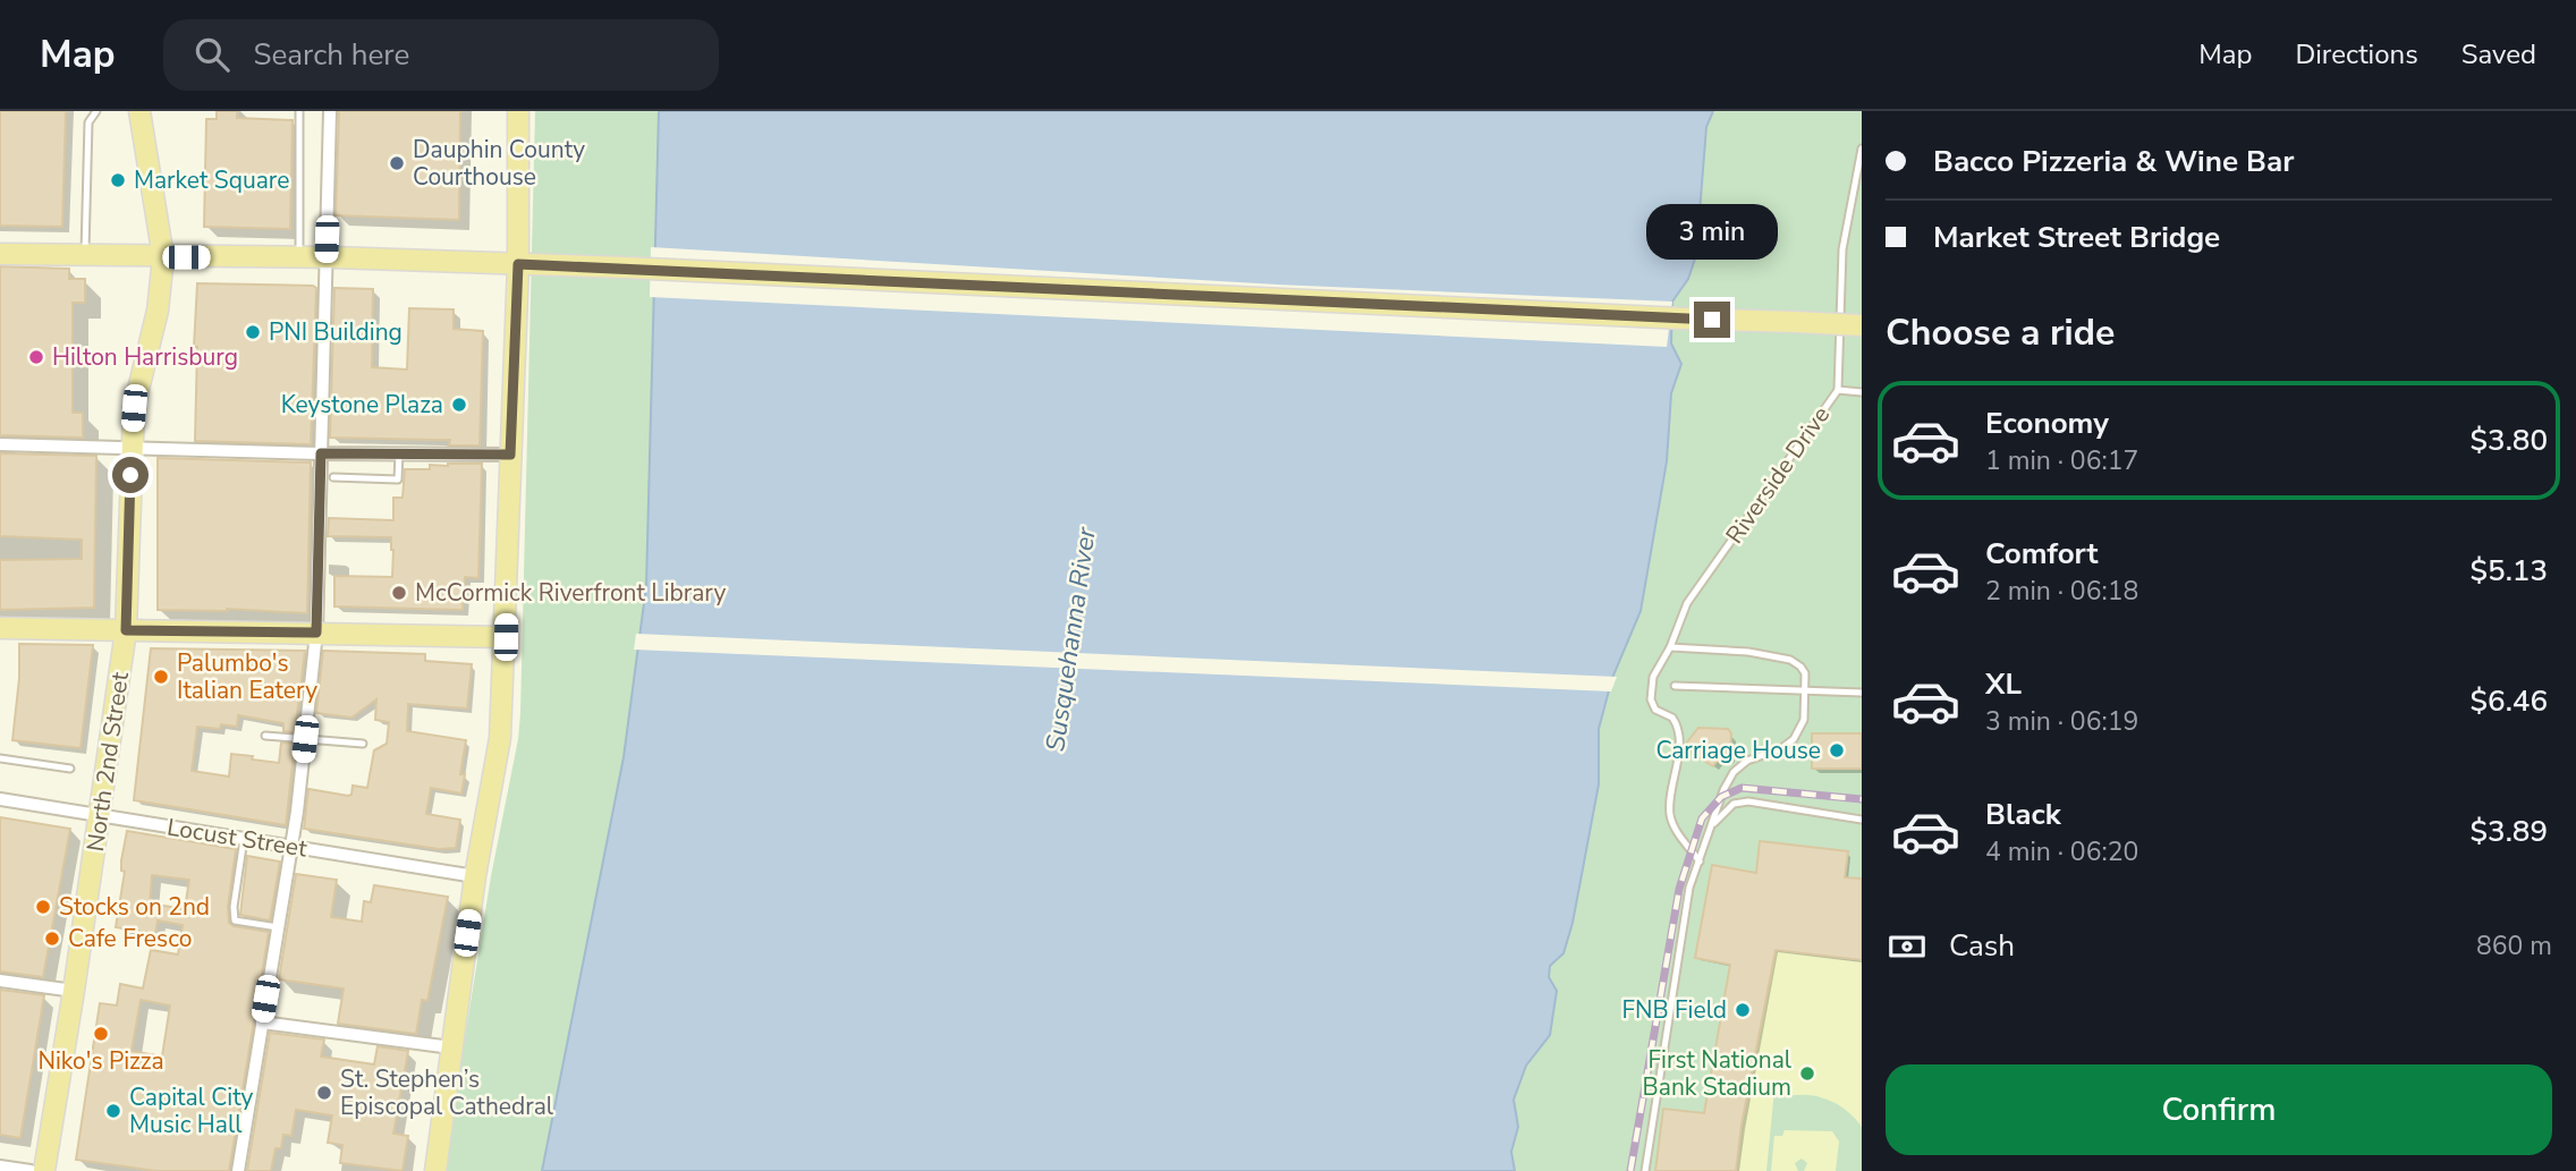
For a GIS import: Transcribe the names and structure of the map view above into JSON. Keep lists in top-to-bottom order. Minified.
{"streets":{"main road":["North 2nd Street"],"street":["Locust Street"],"lane":["Riverside Drive"]},"crossings":[["North 2nd Street","Locust Street"]],"water":["Susquehanna River"],"places":["Dauphin County Courthouse","Market Square","PNI Building","Hilton Harrisburg","Keystone Plaza","McCormick Riverfront Library","Palumbo's Italian Eatery","Carriage House","Stocks on 2nd","Cafe Fresco","FNB Field","Niko's Pizza","First National Bank Stadium","St. Stephen’s Episcopal Cathedral","Capital City Music Hall"],"page":{"header":"Map","search":"Search here","nav":["Map","Directions","Saved"],"banner":["Bacco Pizzeria & Wine Bar","Market Street Bridge"],"bubble":"3 min","heading":"Choose a ride","list":[{"name":"Economy","note":"1 min · 06:17","value":"$3.80"},{"name":"Comfort","note":"2 min · 06:18","value":"$5.13"},{"name":"XL","note":"3 min · 06:19","value":"$6.46"},{"name":"Black","note":"4 min · 06:20","value":"$3.89"}],"pay":["Cash","860 m"],"buttons":"Confirm"}}
